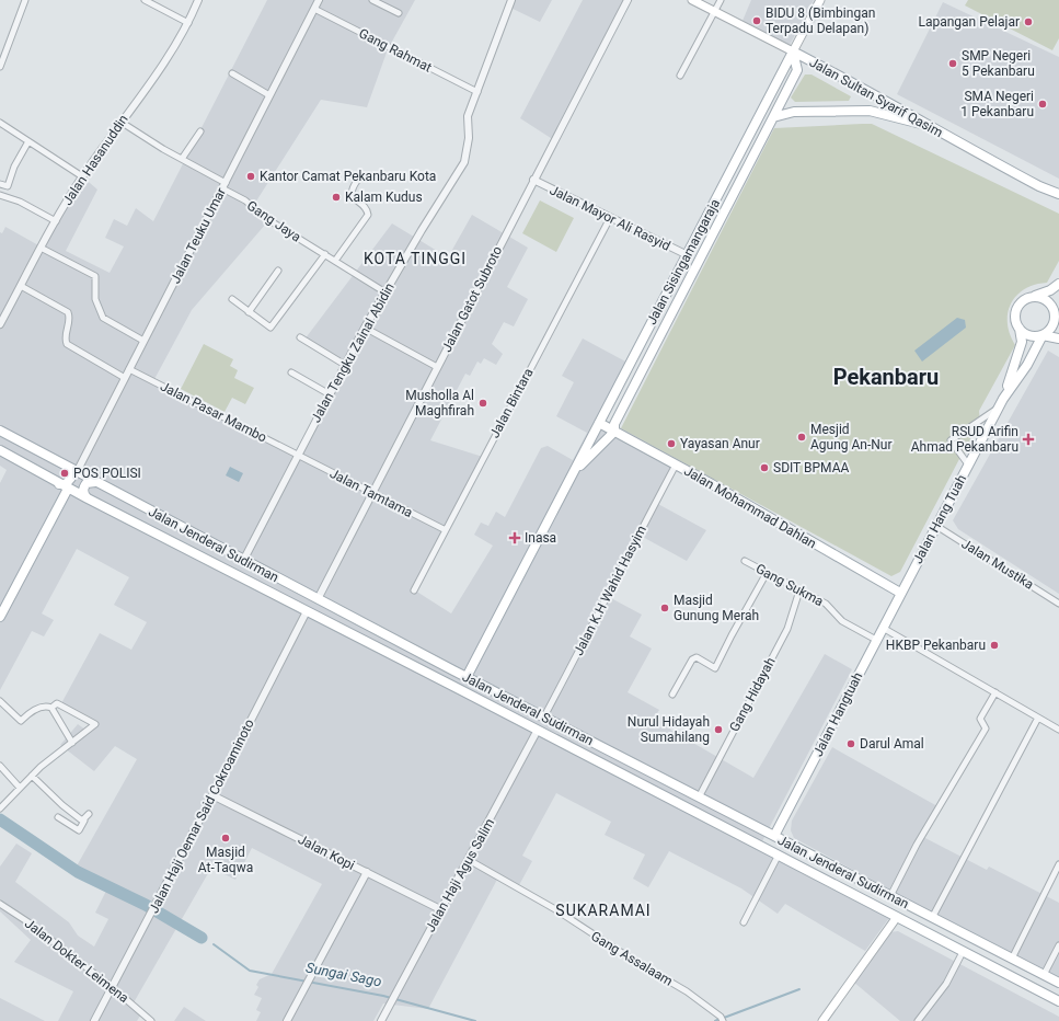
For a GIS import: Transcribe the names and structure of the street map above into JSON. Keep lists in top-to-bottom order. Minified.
{"streets":{"main road":["Jalan Sultan Syarif Qasim","Jalan Sisingamangaraja","Jalan Mohammad Dahlan","Jalan Hang Tuah","Jalan Jenderal Sudirman","Jalan Hangtuah"],"street":["Gang Rahmat","Jalan Hasanuddin","Jalan Mayor Ali Rasyid","Gang Jaya","Jalan Teuku Umar","Jalan Gatot Subroto","Jalan Tengku Zainal Abidin","Jalan Bintara","Jalan Pasar Mambo","Jalan Tamtama","Jalan Mustika","Gang Sukma","Jalan K.H Wahid Hasyim","Gang Hidayah","Jalan Haji Oemar Said Cokroaminoto","Jalan Kopi","Jalan Haji Agus Salim","Gang Assalaam","Jalan Dokter Leimena"]},"crossings":[["Gang Rahmat","Jalan Teuku Umar"],["Gang Rahmat","Jalan Tengku Zainal Abidin"],["Jalan Sultan Syarif Qasim","Jalan Sisingamangaraja"],["Jalan Hasanuddin","Gang Jaya"],["Jalan Mayor Ali Rasyid","Jalan Sisingamangaraja"],["Jalan Mayor Ali Rasyid","Jalan Gatot Subroto"],["Jalan Mayor Ali Rasyid","Jalan Bintara"],["Gang Jaya","Jalan Teuku Umar"],["Gang Jaya","Jalan Tengku Zainal Abidin"],["Jalan Teuku Umar","Jalan Pasar Mambo"],["Jalan Teuku Umar","Jalan Jenderal Sudirman"],["Jalan Sisingamangaraja","Jalan Mohammad Dahlan"],["Jalan Sisingamangaraja","Jalan Jenderal Sudirman"],["Jalan Gatot Subroto","Jalan Tamtama"],["Jalan Gatot Subroto","Jalan Jenderal Sudirman"],["Jalan Tengku Zainal Abidin","Jalan Pasar Mambo"],["Jalan Tengku Zainal Abidin","Jalan Tamtama"],["Jalan Tengku Zainal Abidin","Jalan Jenderal Sudirman"],["Jalan Bintara","Jalan Tamtama"],["Jalan Pasar Mambo","Jalan Tamtama"],["Jalan Mohammad Dahlan","Jalan Hang Tuah"],["Jalan Mohammad Dahlan","Jalan K.H Wahid Hasyim"],["Jalan Mohammad Dahlan","Jalan Hangtuah"],["Jalan Hang Tuah","Jalan Mustika"],["Jalan Hang Tuah","Jalan Hangtuah"],["Jalan Jenderal Sudirman","Jalan K.H Wahid Hasyim"],["Jalan Jenderal Sudirman","Gang Hidayah"],["Jalan Jenderal Sudirman","Jalan Hangtuah"],["Jalan Jenderal Sudirman","Jalan Haji Oemar Said Cokroaminoto"],["Jalan Jenderal Sudirman","Jalan Haji Agus Salim"],["Gang Sukma","Gang Hidayah"],["Gang Sukma","Jalan Hangtuah"],["Jalan Haji Oemar Said Cokroaminoto","Jalan Kopi"],["Jalan Haji Oemar Said Cokroaminoto","Jalan Dokter Leimena"],["Jalan Kopi","Jalan Haji Agus Salim"],["Jalan Haji Agus Salim","Gang Assalaam"]],"districts":["KOTA TINGGI","Pekanbaru","SUKARAMAI"],"water":["Sungai Sago"],"places":{"other":["BIDU 8 (Bimbingan Terpadu Delapan)","Lapangan Pelajar","SMP Negeri 5 Pekanbaru","SMA Negeri 1 Pekanbaru","Kantor Camat Pekanbaru Kota","Kalam Kudus","Musholla Al Maghfirah","Mesjid Agung An-Nur","Yayasan Anur","SDIT BPMAA","POS POLISI","Masjid Gunung Merah","HKBP Pekanbaru","Nurul Hidayah Sumahilang","Darul Amal","Masjid At-Taqwa"],"health":["RSUD Arifin Ahmad Pekanbaru","Inasa"]}}
